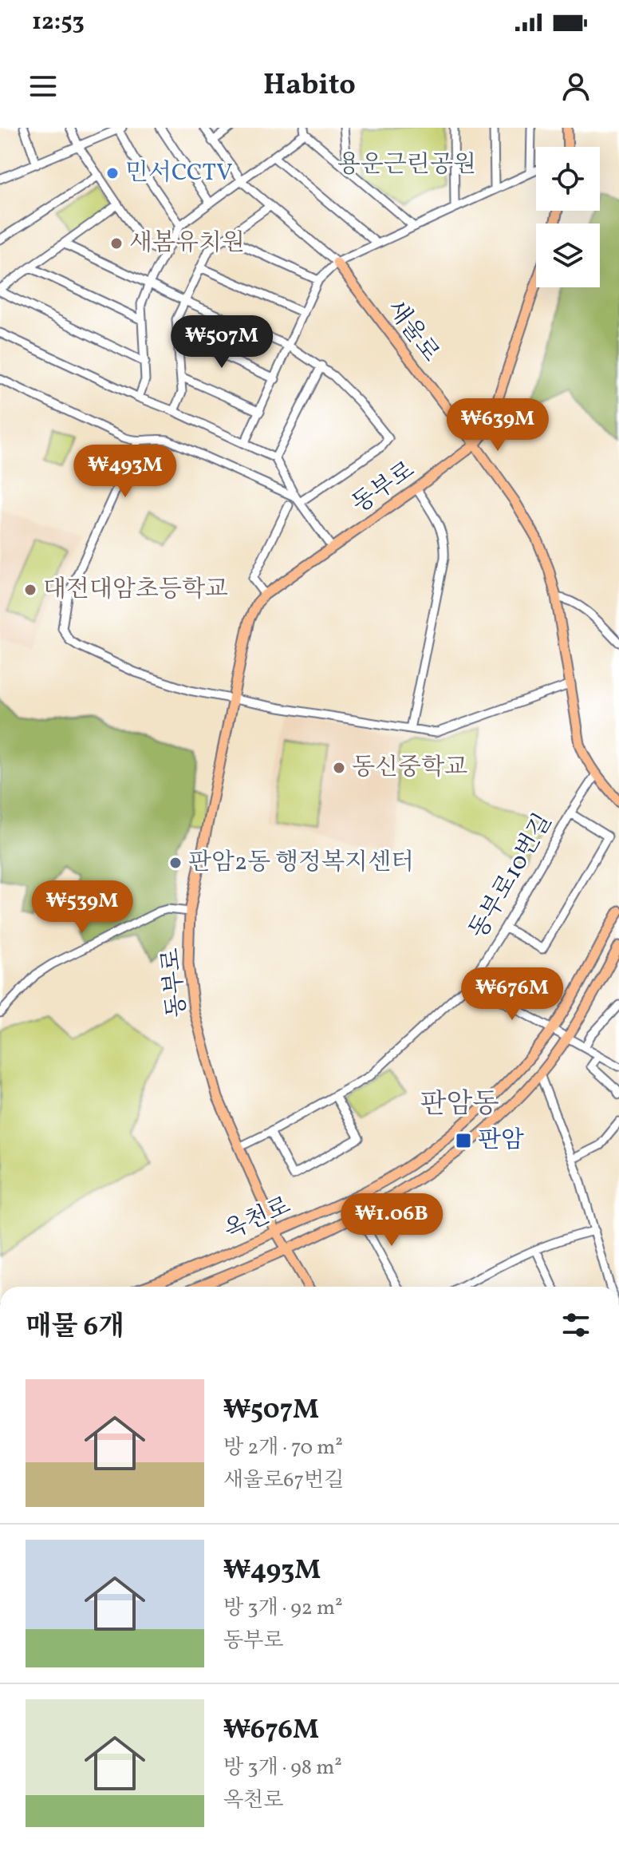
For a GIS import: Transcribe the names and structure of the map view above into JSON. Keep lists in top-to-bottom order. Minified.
{"streets":{"main road":["새울로","동부로","옥천로"],"street":["동부로10번길"]},"crossings":[["새울로","동부로"],["새울로","동부로10번길"],["동부로","동부로10번길"],["동부로","옥천로"]],"districts":["판암동"],"parks":["용운근린공원"],"places":{"other":["민서CCTV","새봄유치원","대전대암초등학교","동신중학교","판암2동 행정복지센터"],"transit":["판암"]},"page":{"status":"12:53","header":"Habito","price":["₩507M","₩639M","₩493M","₩539M","₩676M","₩1.06B"],"heading":"매물 6개","list":[{"name":"₩507M","note":"방 2개 · 70 m² · 새울로67번길"},{"name":"₩493M","note":"방 3개 · 92 m² · 동부로"},{"name":"₩676M","note":"방 3개 · 98 m² · 옥천로"}]}}
